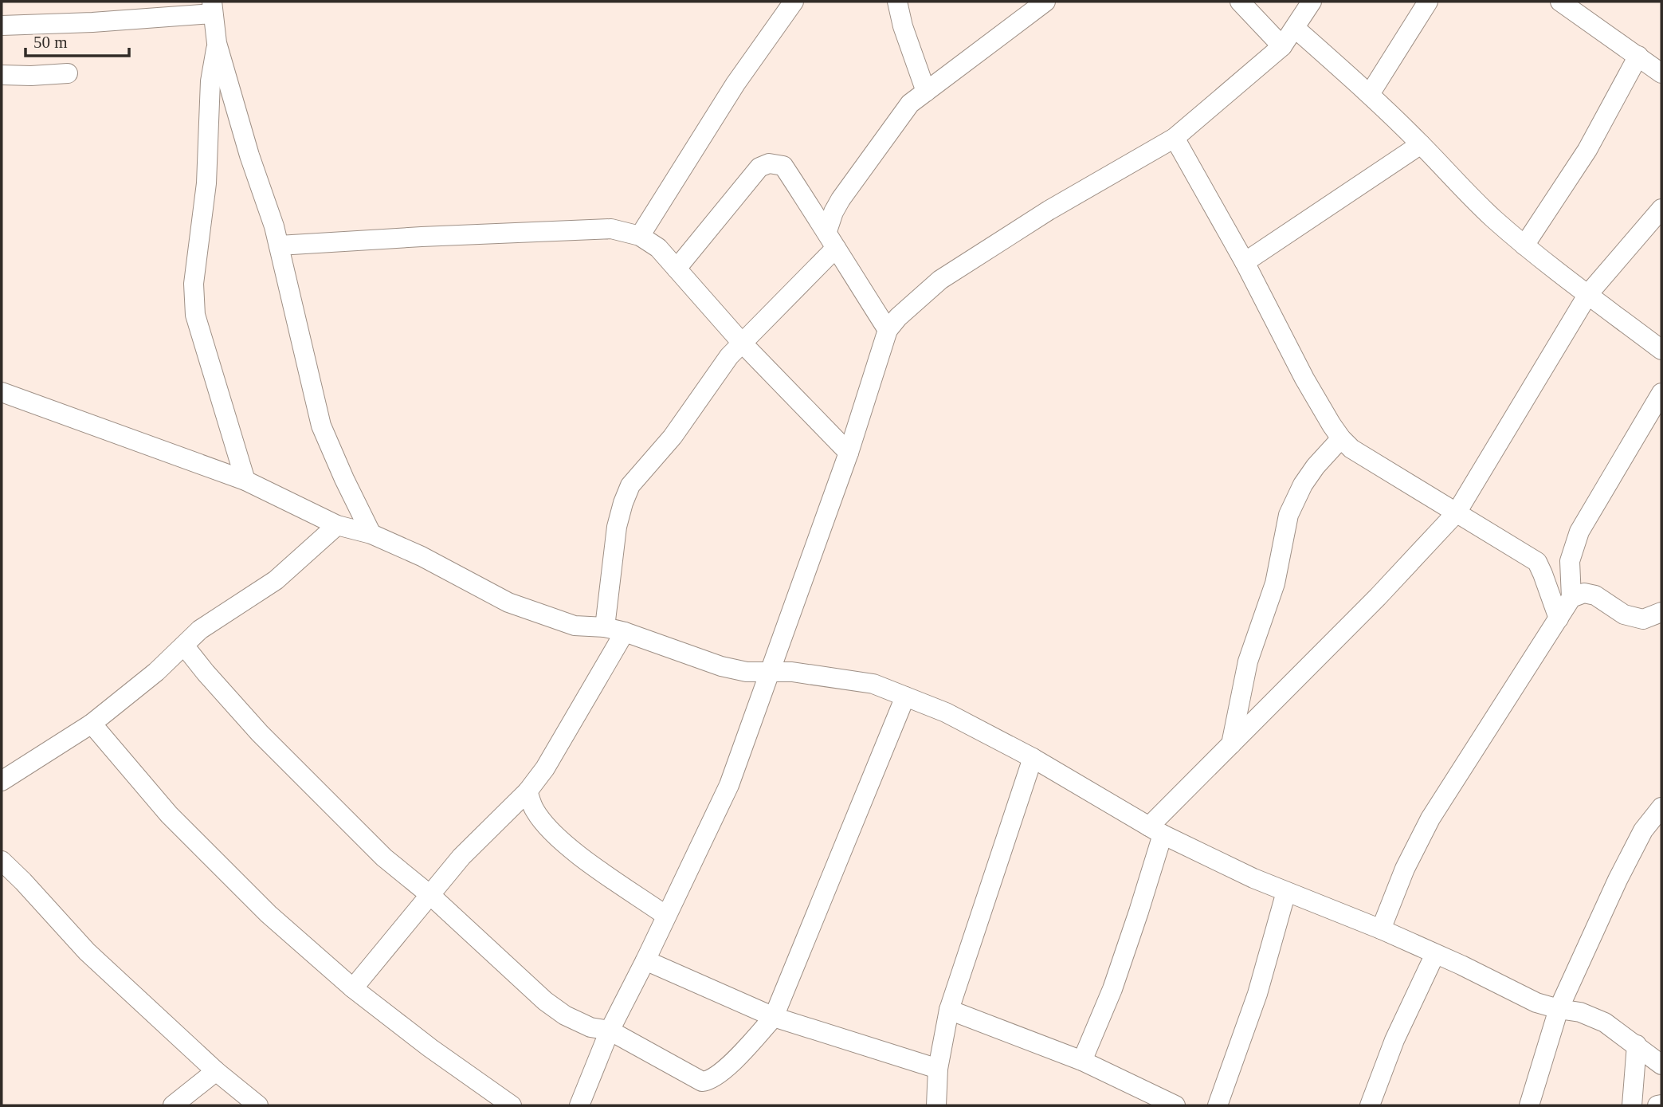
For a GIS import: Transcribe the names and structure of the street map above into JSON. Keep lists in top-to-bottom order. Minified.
{"scale_bar":"50 m"}
